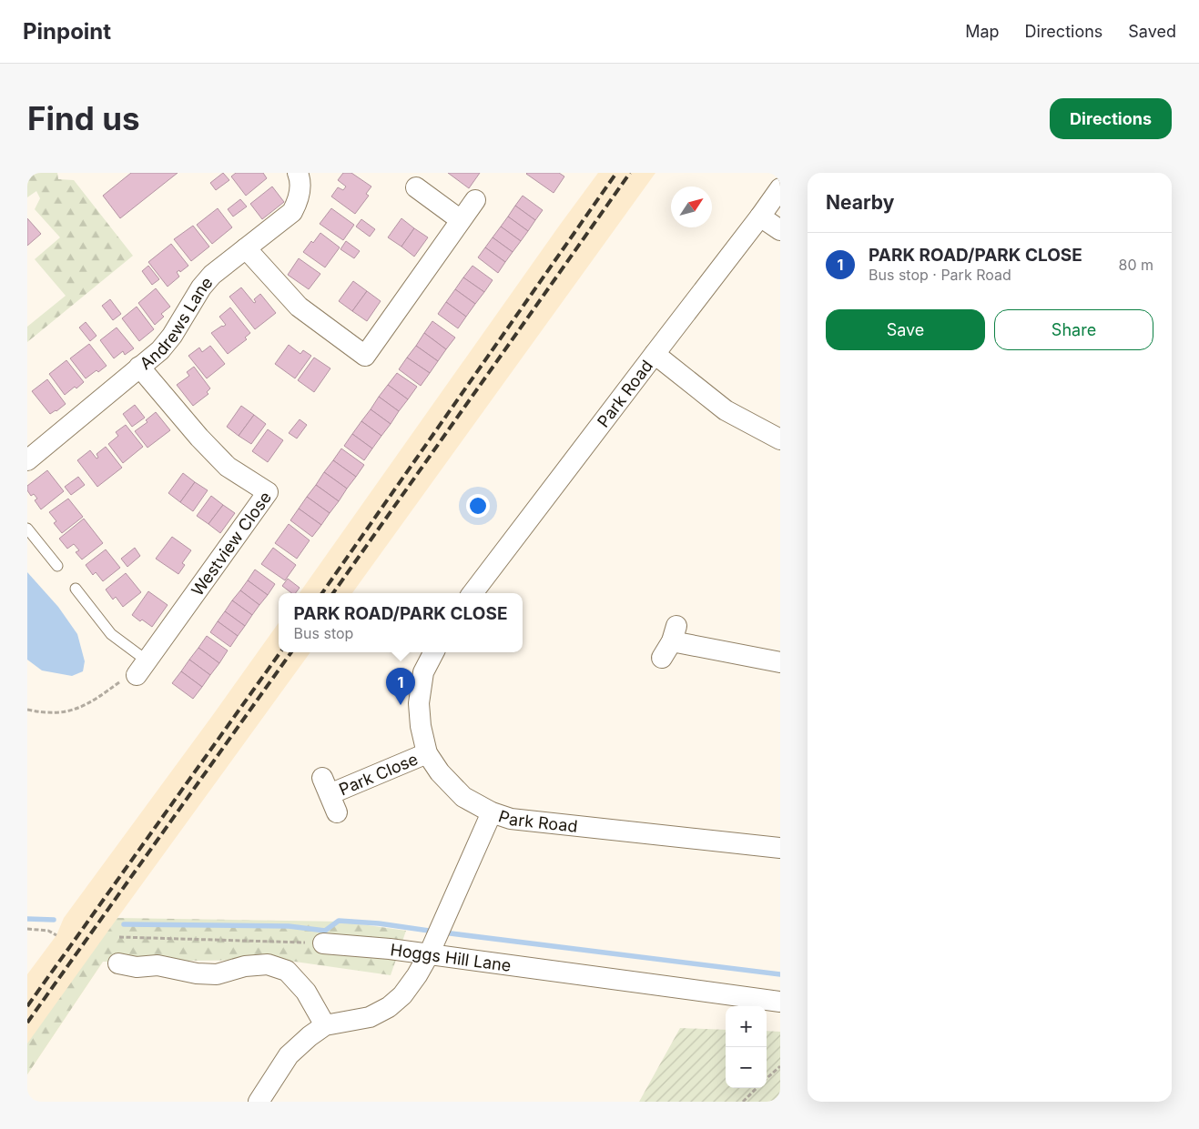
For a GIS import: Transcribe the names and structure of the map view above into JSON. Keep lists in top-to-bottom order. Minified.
{"streets":{"street":["Andrews Lane","Park Road","Westview Close","Park Close","Hoggs Hill Lane"]},"crossings":[["Andrews Lane","Westview Close"],["Park Road","Park Close"]],"north":"top right","page":{"header":"Pinpoint","nav":["Map","Directions","Saved"],"buttons":["Directions",["Save","Share"]],"title":"Find us","heading":"Nearby","list":[{"mark":"1","name":"PARK ROAD/PARK CLOSE","note":"Bus stop · Park Road","value":"80 m"}],"popup":["PARK ROAD/PARK CLOSE","Bus stop"],"pins":"1","map_buttons":["+","−"]}}
